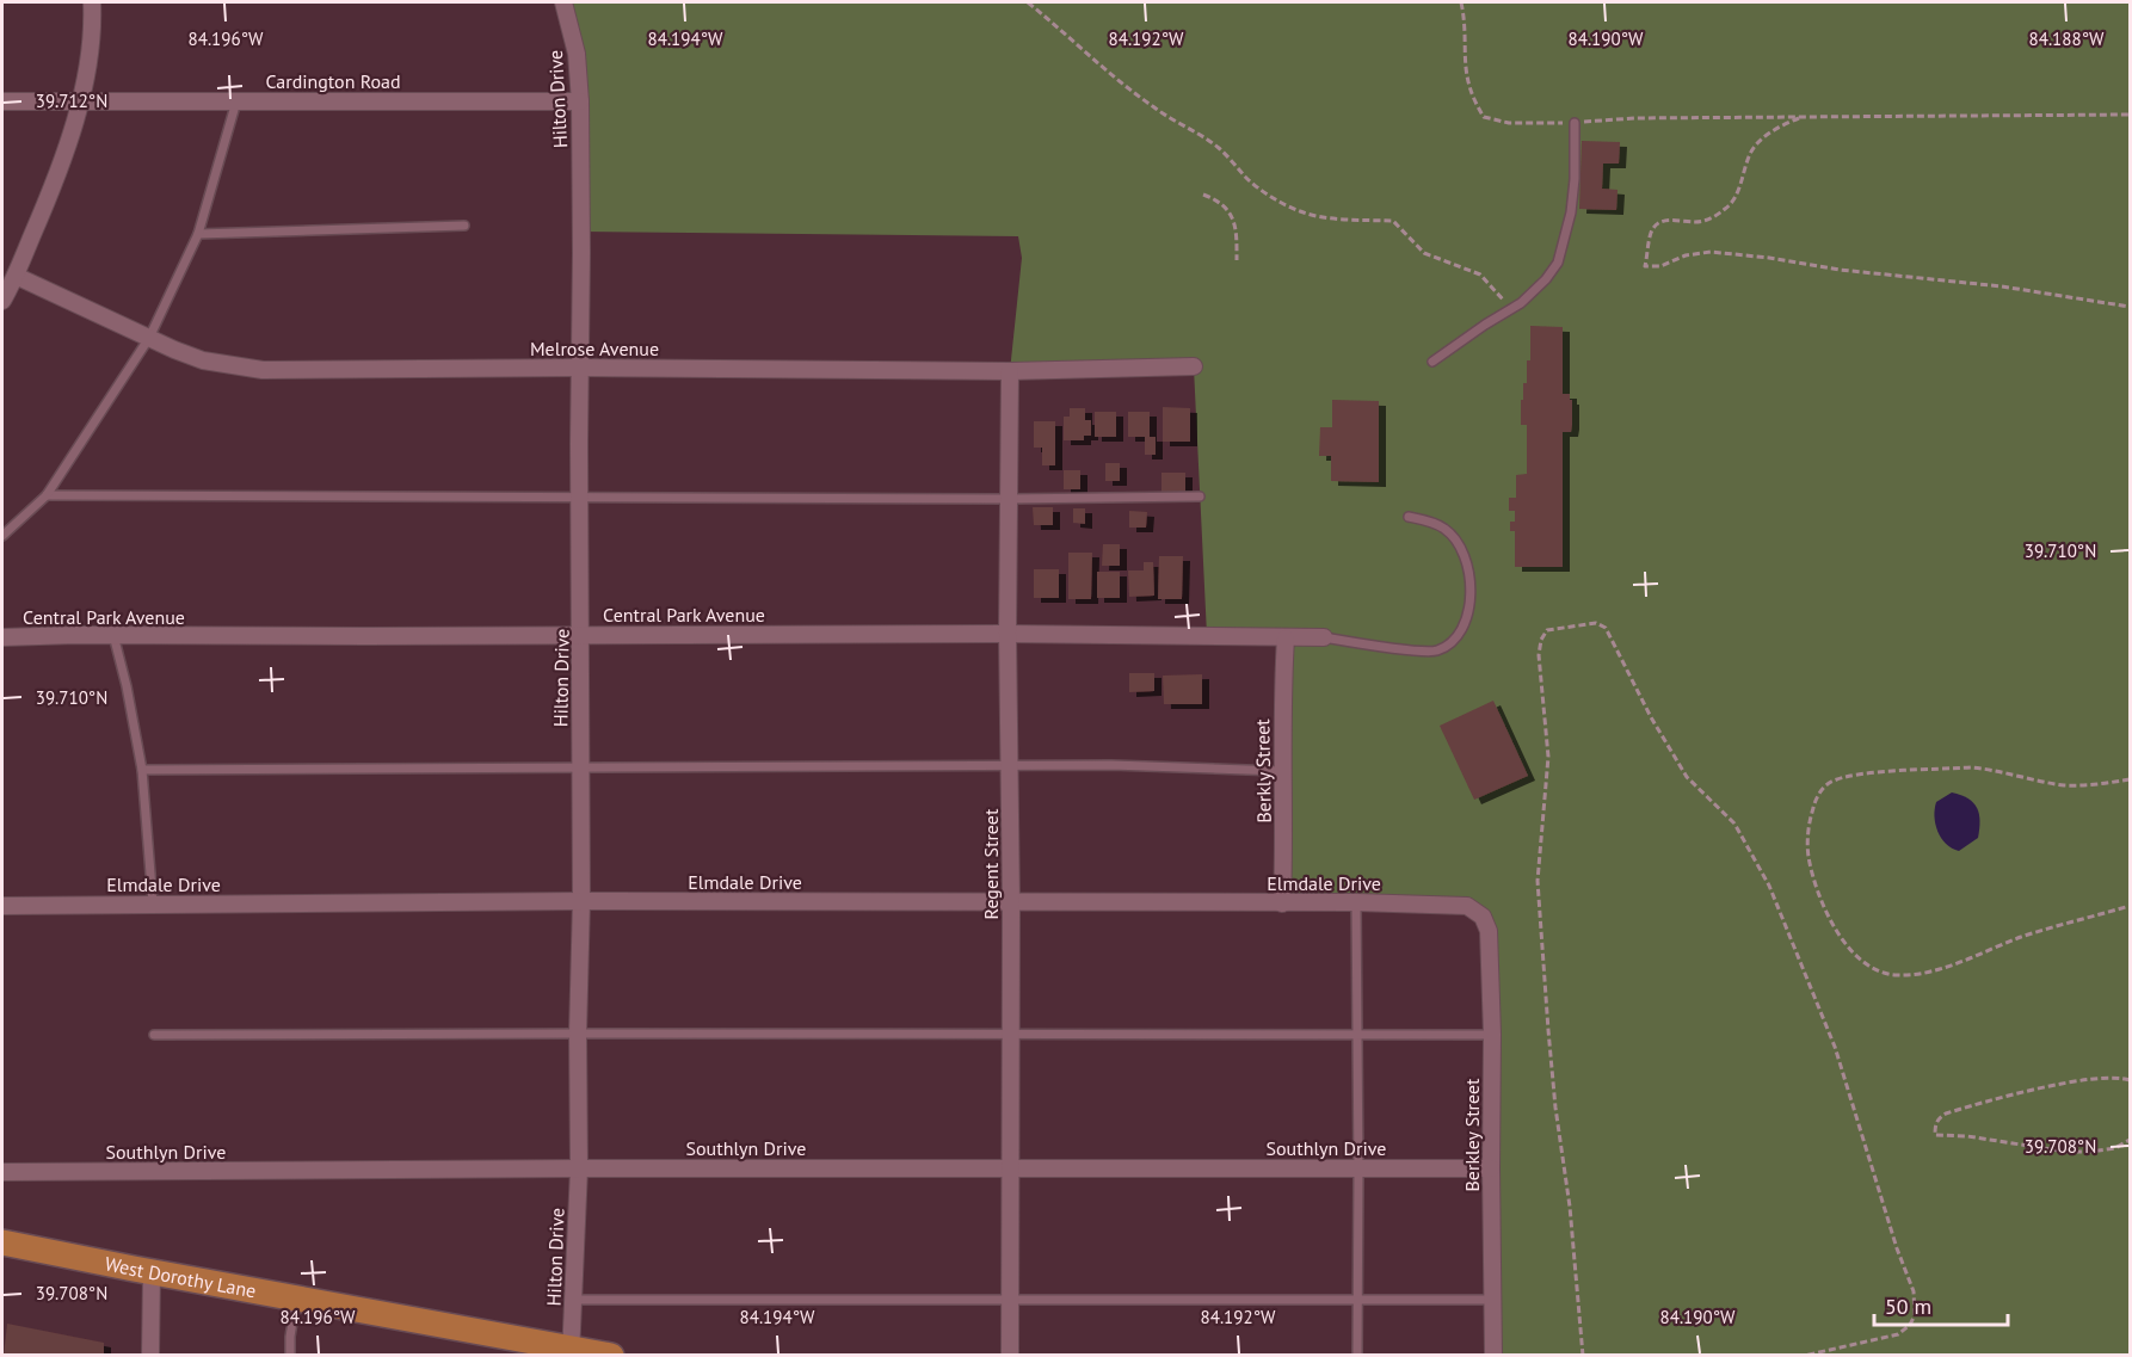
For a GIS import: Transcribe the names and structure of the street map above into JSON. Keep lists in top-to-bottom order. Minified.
{"streets":{"main road":["West Dorothy Lane"],"street":["Cardington Road","Hilton Drive","Melrose Avenue","Central Park Avenue","Berkly Street","Regent Street","Elmdale Drive","Berkley Street","Southlyn Drive"]},"crossings":[["Cardington Road","Hilton Drive"],["Hilton Drive","Melrose Avenue"],["Hilton Drive","Central Park Avenue"],["Hilton Drive","Elmdale Drive"],["Hilton Drive","Southlyn Drive"],["Hilton Drive","West Dorothy Lane"],["Melrose Avenue","Regent Street"],["Central Park Avenue","Berkly Street"],["Central Park Avenue","Regent Street"],["Berkly Street","Elmdale Drive"],["Regent Street","Elmdale Drive"],["Regent Street","Southlyn Drive"],["Elmdale Drive","Berkley Street"],["Berkley Street","Southlyn Drive"]],"scale_bar":"50 m","coordinates":["84.196°W","84.194°W","84.192°W","84.190°W","84.188°W","39.712°N","39.710°N","39.708°N"]}
